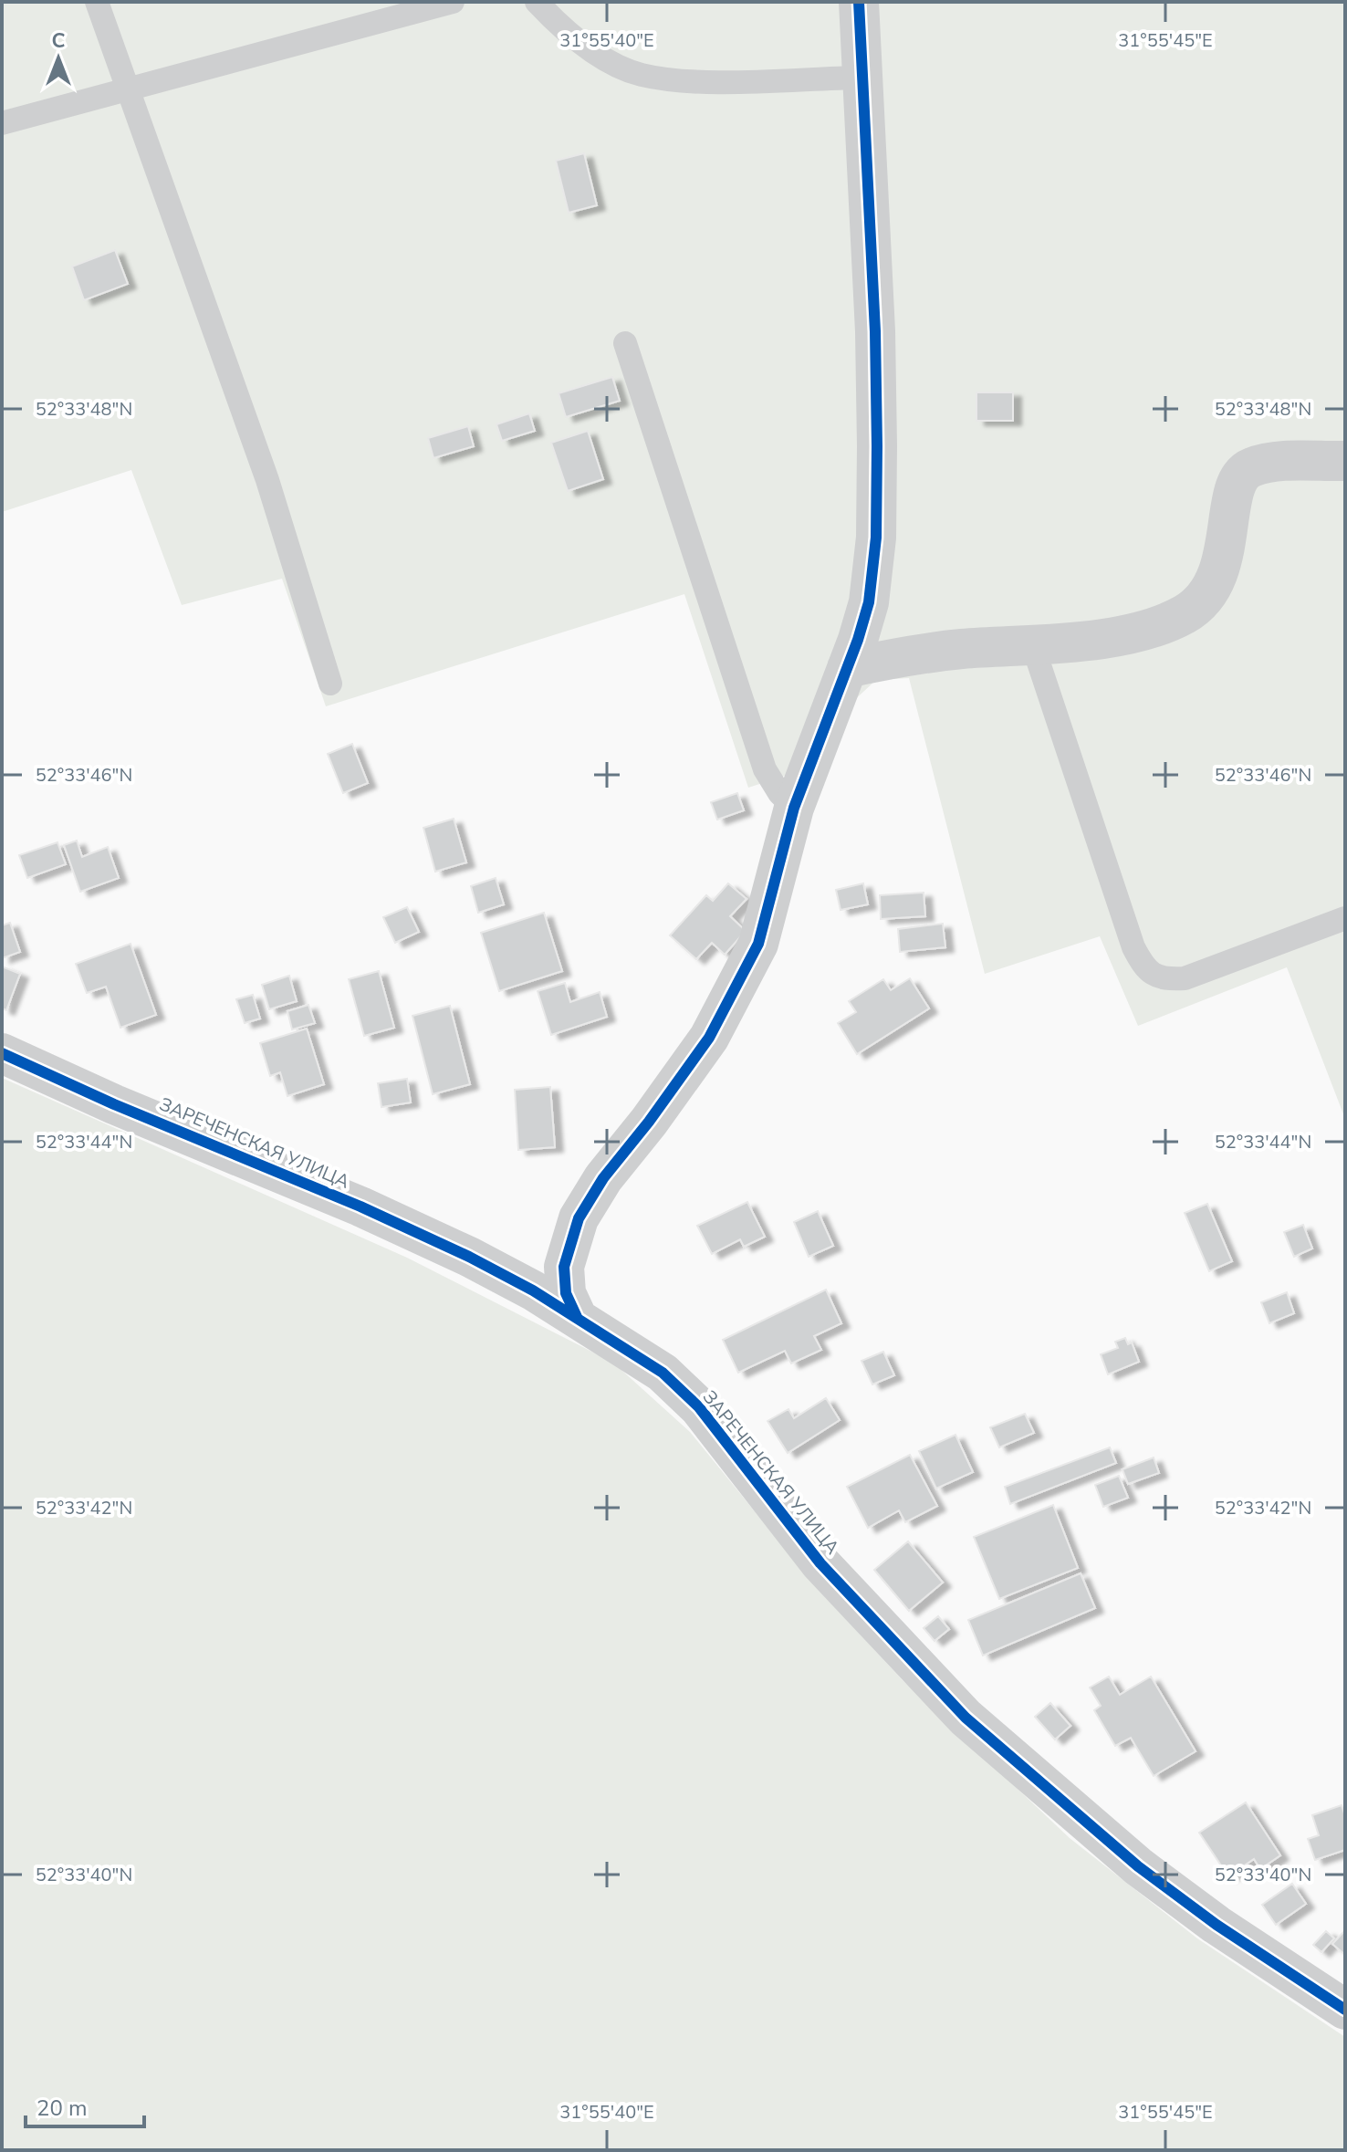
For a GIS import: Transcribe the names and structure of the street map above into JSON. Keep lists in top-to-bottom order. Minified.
{"streets":{"street":["ЗАРЕЧЕНСКАЯ УЛИЦА"]},"scale_bar":"20 m","north":"top","coordinates":["31°55'40\"E","31°55'45\"E","52°33'48\"N","52°33'46\"N","52°33'44\"N","52°33'42\"N","52°33'40\"N"]}
